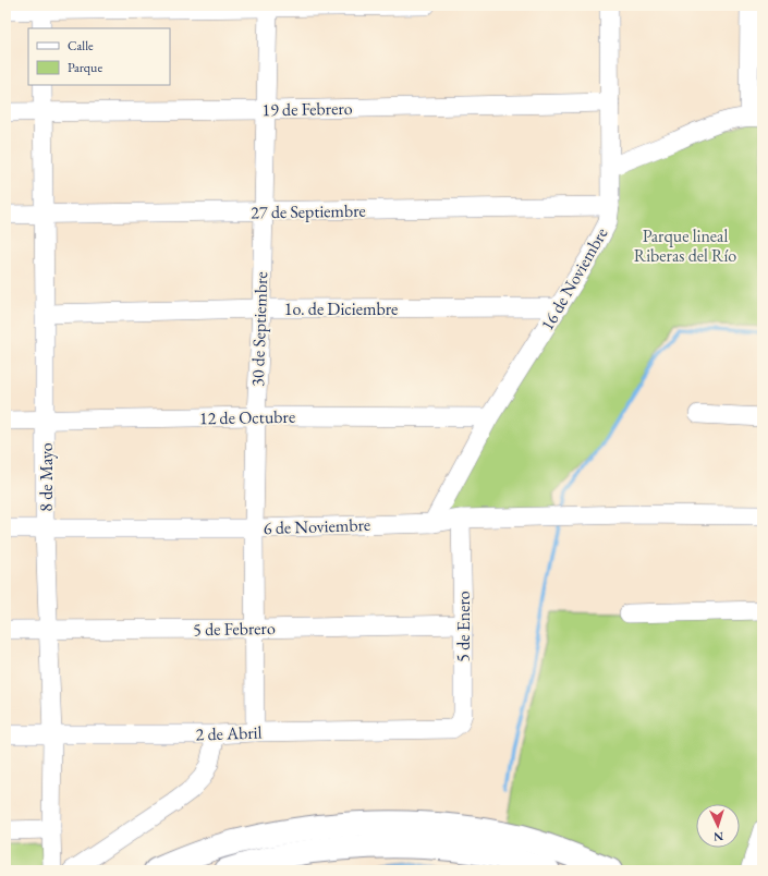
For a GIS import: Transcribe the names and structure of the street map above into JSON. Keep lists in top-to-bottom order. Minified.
{"streets":{"street":["19 de Febrero","27 de Septiembre","16 de Noviembre","1o. de Diciembre","30 de Septiembre","12 de Octubre","8 de Mayo","6 de Noviembre","5 de Enero","5 de Febrero","2 de Abril"]},"crossings":[["19 de Febrero","16 de Noviembre"],["19 de Febrero","30 de Septiembre"],["19 de Febrero","8 de Mayo"],["27 de Septiembre","16 de Noviembre"],["27 de Septiembre","30 de Septiembre"],["27 de Septiembre","8 de Mayo"],["16 de Noviembre","1o. de Diciembre"],["16 de Noviembre","12 de Octubre"],["16 de Noviembre","6 de Noviembre"],["1o. de Diciembre","30 de Septiembre"],["1o. de Diciembre","8 de Mayo"],["30 de Septiembre","12 de Octubre"],["30 de Septiembre","6 de Noviembre"],["30 de Septiembre","5 de Febrero"],["30 de Septiembre","2 de Abril"],["12 de Octubre","8 de Mayo"],["8 de Mayo","6 de Noviembre"],["8 de Mayo","5 de Febrero"],["8 de Mayo","2 de Abril"],["6 de Noviembre","5 de Enero"],["5 de Enero","5 de Febrero"],["5 de Enero","2 de Abril"]],"parks":["Parque lineal Riberas del Río"],"legend":["Calle","Parque"],"north":"bottom"}
